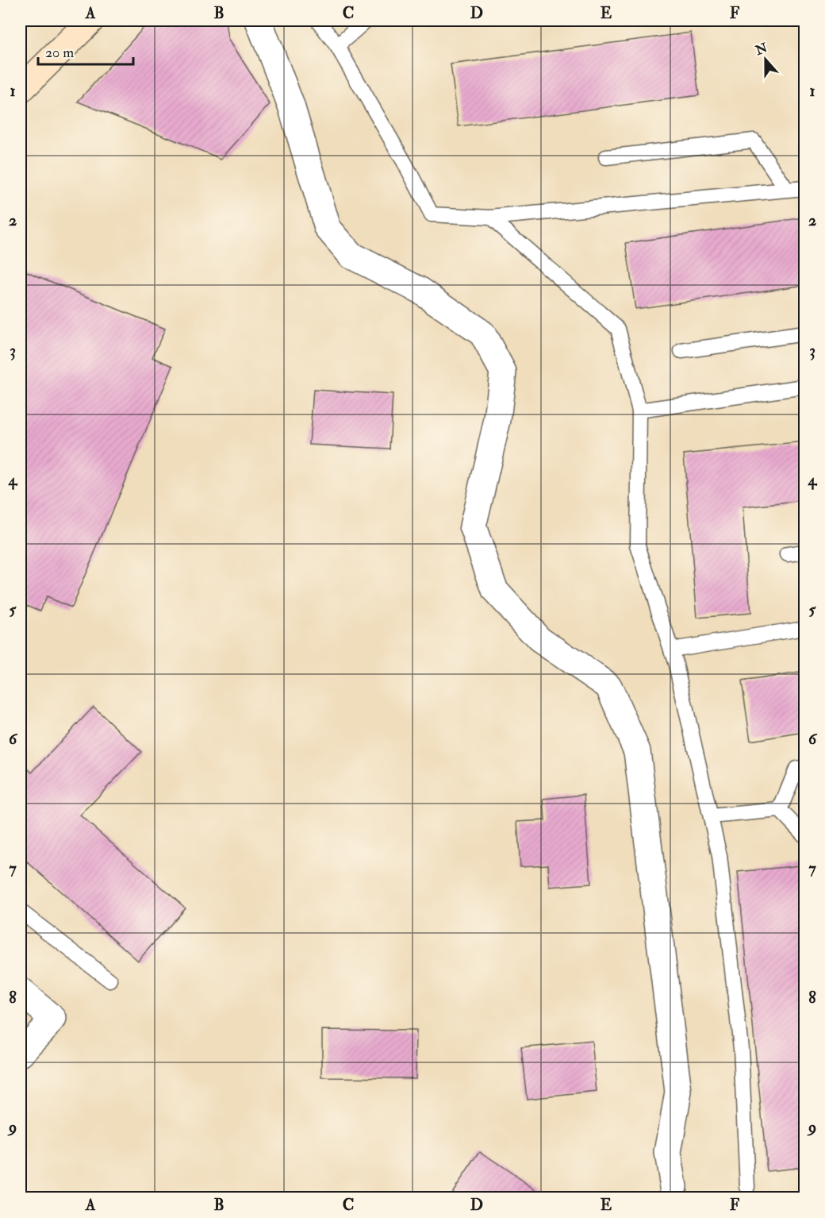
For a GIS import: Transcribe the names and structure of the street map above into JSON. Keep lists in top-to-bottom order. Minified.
{"scale_bar":"20 m","north":"top","grid":{"columns":["A","B","C","D","E","F"],"rows":["1","2","3","4","5","6","7","8","9"]}}
